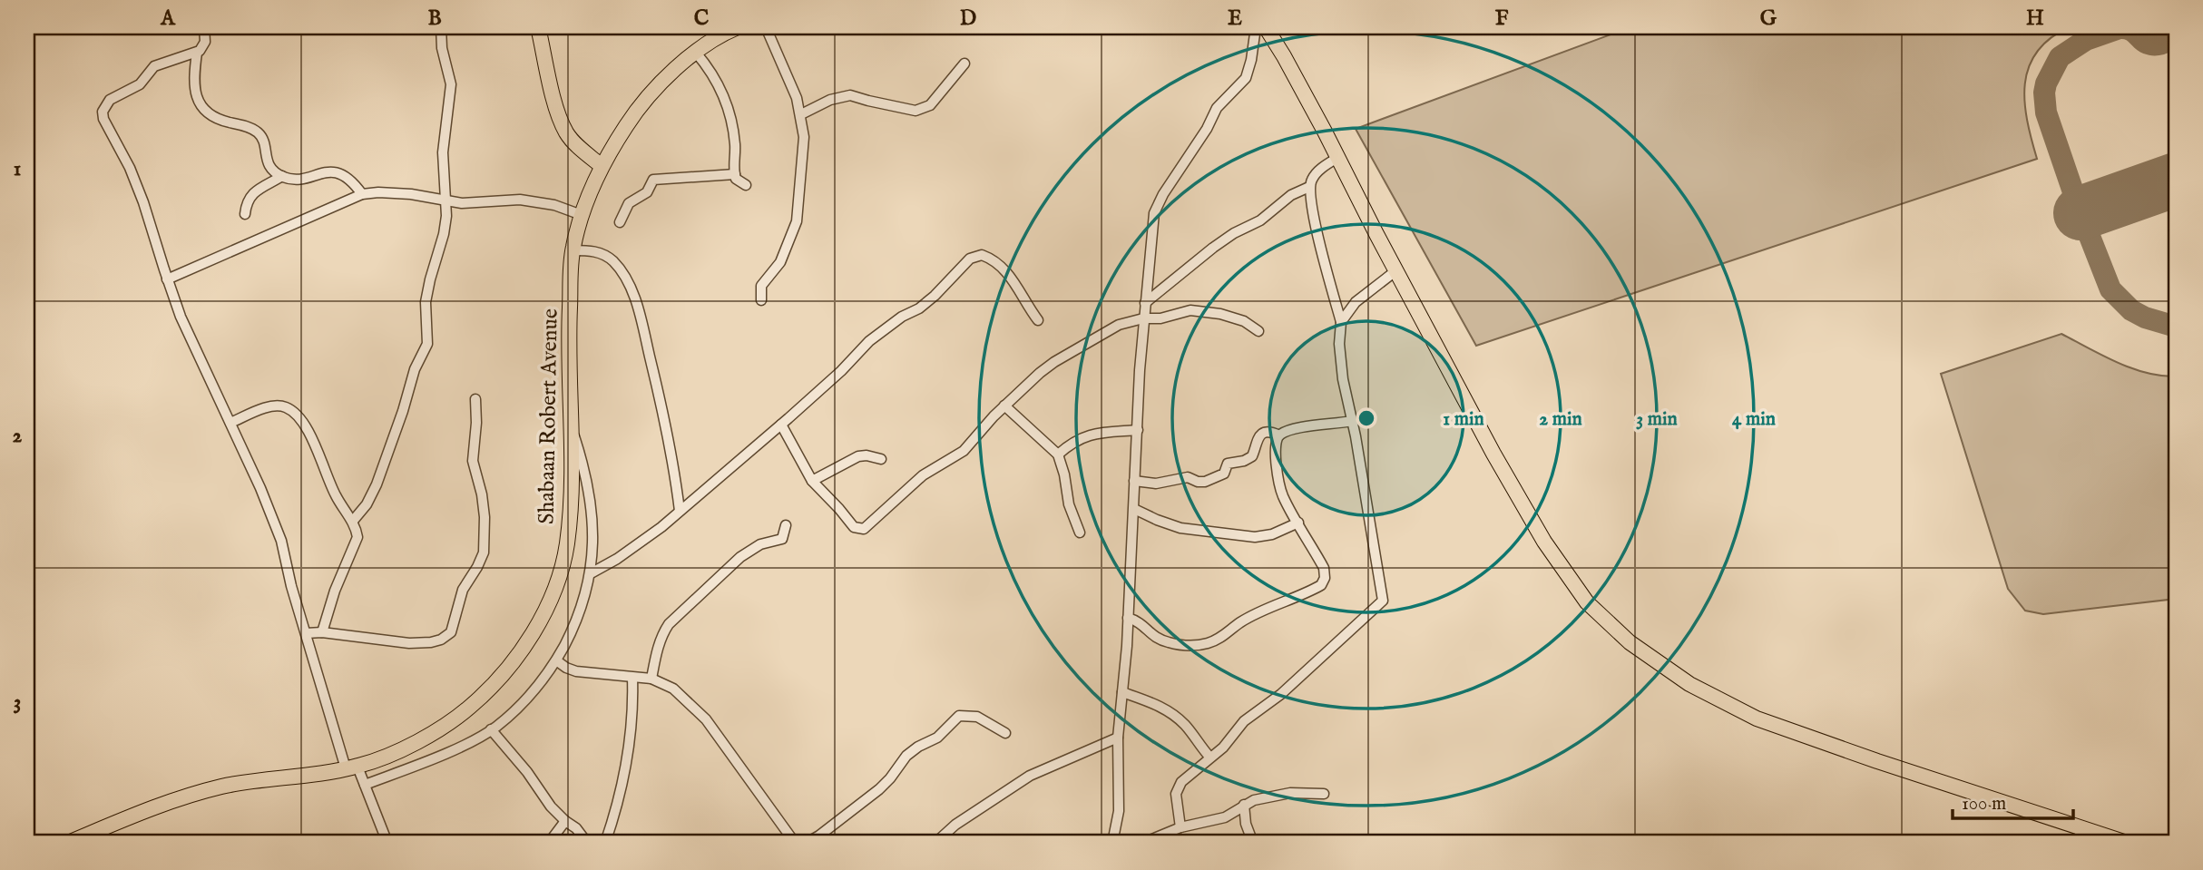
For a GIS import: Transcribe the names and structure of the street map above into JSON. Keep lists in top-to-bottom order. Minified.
{"streets":{"main road":["Shabaan Robert Avenue"]},"scale_bar":"100 m","grid":{"columns":["A","B","C","D","E","F","G","H"],"rows":["1","2","3"]},"rings":["1 min","2 min","3 min","4 min"]}
